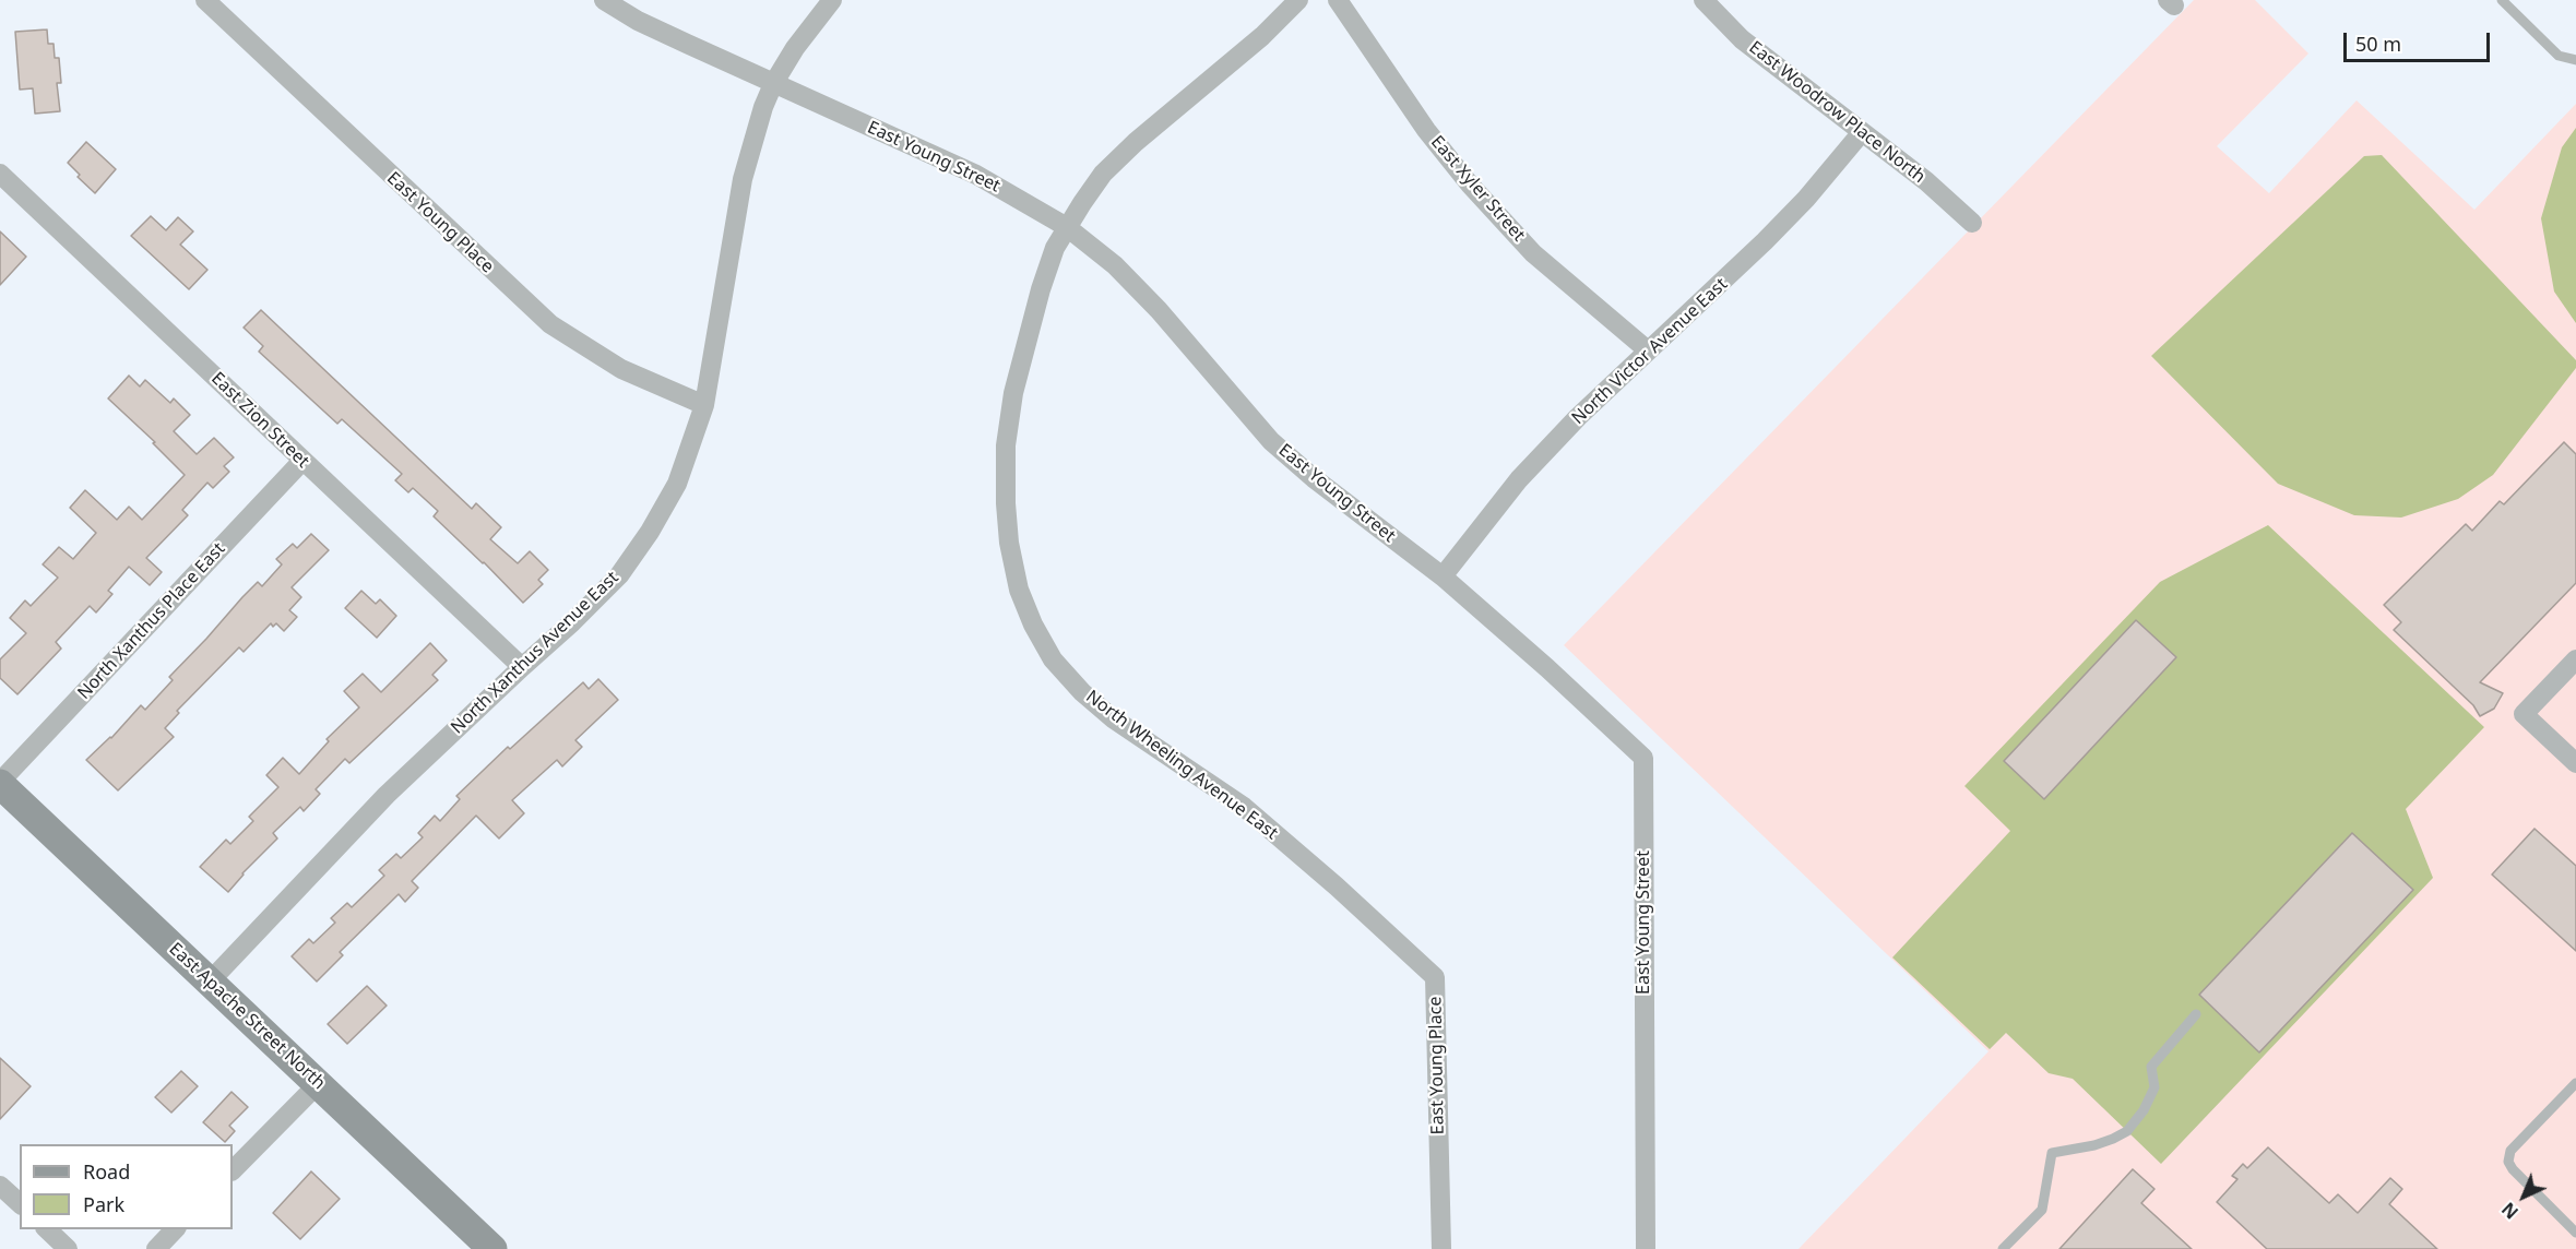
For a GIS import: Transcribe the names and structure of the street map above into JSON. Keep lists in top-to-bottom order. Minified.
{"streets":{"main road":["East Apache Street North"],"street":["East Woodrow Place North","East Young Street","East Xyler Street","East Young Place","North Victor Avenue East","East Zion Street","North Xanthus Place East","North Xanthus Avenue East","North Wheeling Avenue East"]},"crossings":[["East Woodrow Place North","North Victor Avenue East"],["East Young Street","North Victor Avenue East"],["East Young Street","North Xanthus Avenue East"],["East Young Street","North Wheeling Avenue East"],["East Xyler Street","North Victor Avenue East"],["East Young Place","North Xanthus Avenue East"],["East Young Place","North Wheeling Avenue East"],["East Zion Street","North Xanthus Place East"],["East Zion Street","North Xanthus Avenue East"],["North Xanthus Place East","East Apache Street North"],["North Xanthus Avenue East","East Apache Street North"]],"legend":["Road","Park"],"scale_bar":"50 m","north":"bottom left"}
